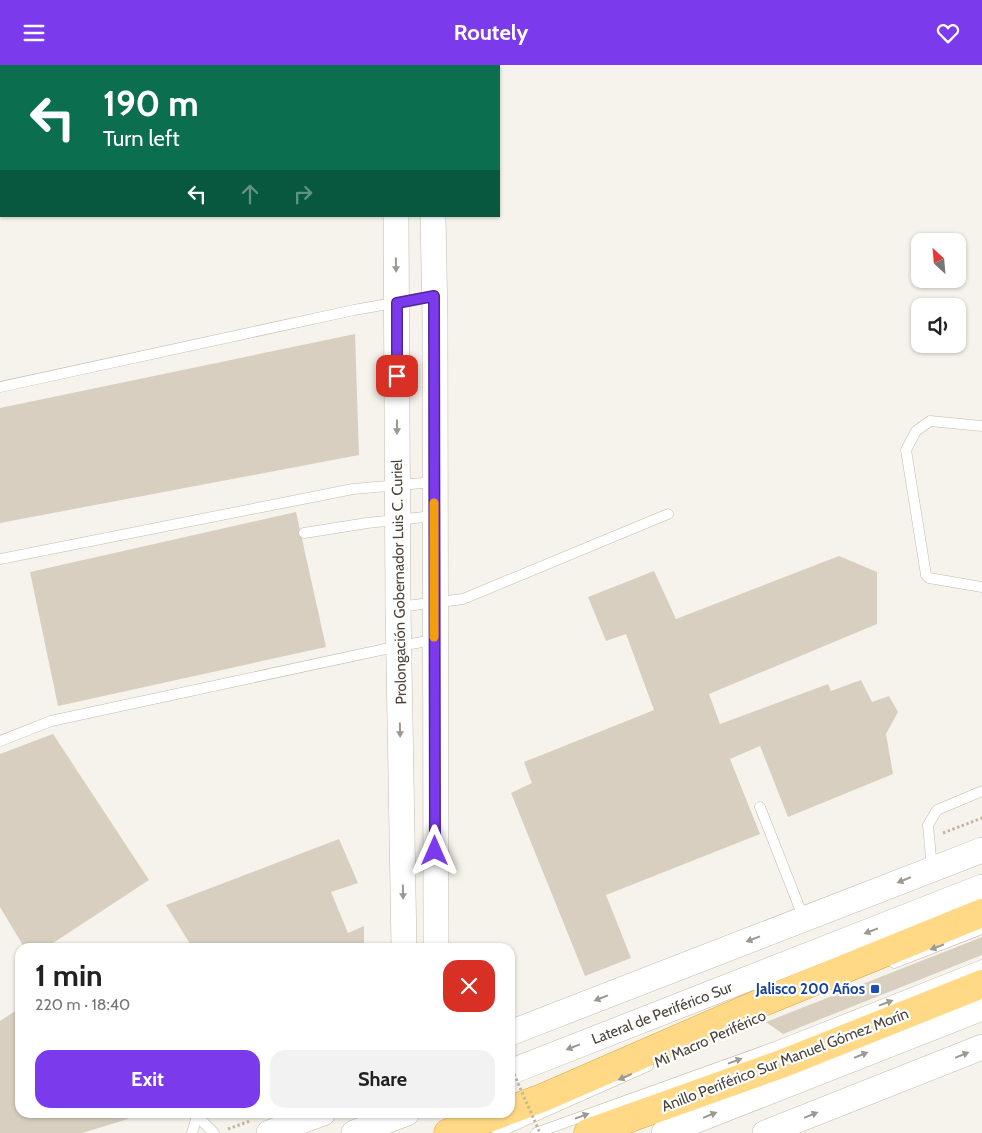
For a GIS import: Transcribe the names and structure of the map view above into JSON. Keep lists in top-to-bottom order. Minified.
{"streets":{"highway":["Anillo Periférico Sur Manuel Gómez Morín"],"street":["Prolongación Gobernador Luis C. Curiel","Lateral de Periférico Sur"],"lane":["Mi Macro Periférico"]},"places":{"transit":["Jalisco 200 Años"]},"north":"top left","page":{"header":"Routely","turn":["190 m","Turn left"],"heading":["1 min","220 m · 18:40"],"buttons":["Exit","Share"]}}
